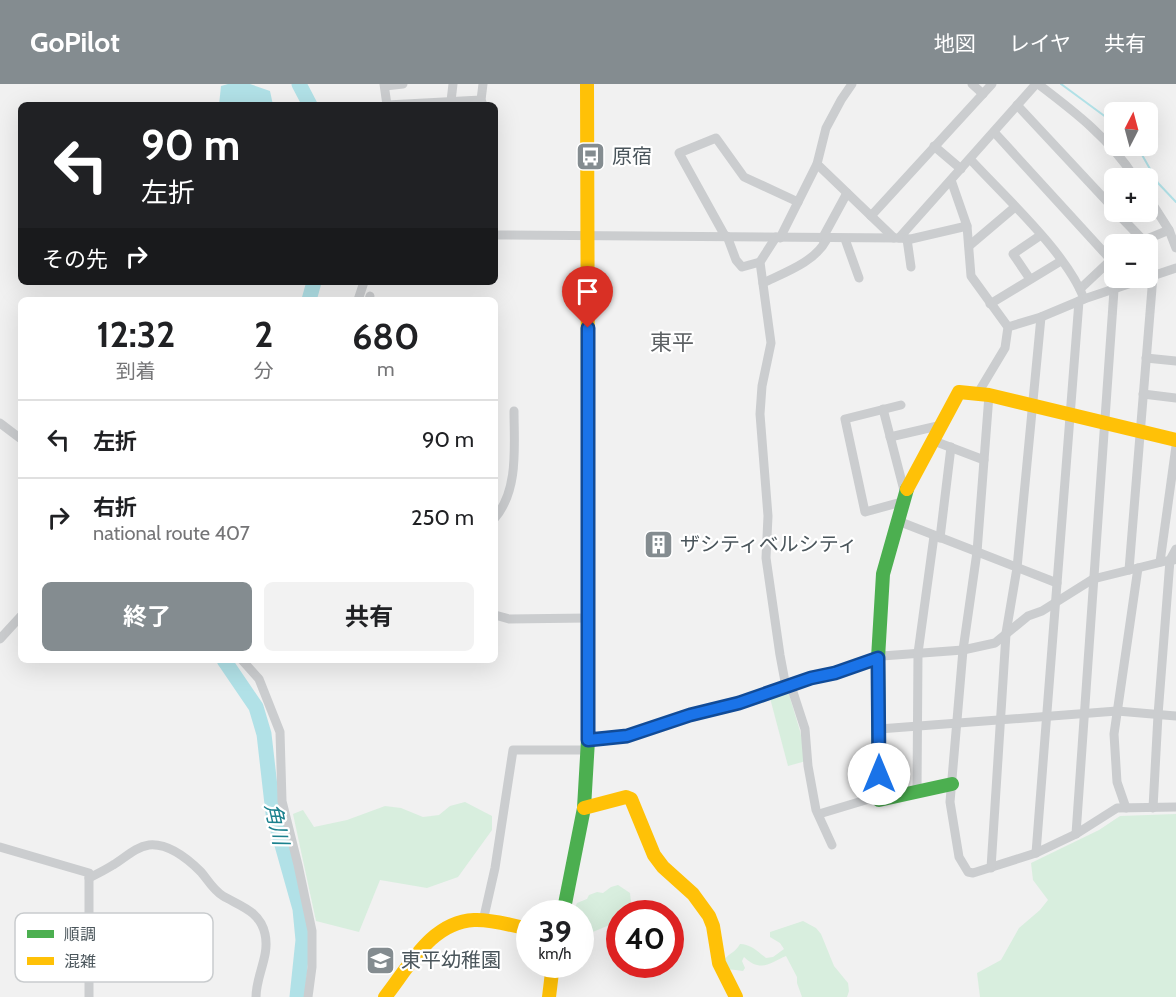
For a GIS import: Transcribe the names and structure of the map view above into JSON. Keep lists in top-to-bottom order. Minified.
{"districts":["東平"],"water":["角川"],"places":{"bus stop":["原宿"],"building":["ザシティベルシティ"],"school or university":["東平幼稚園"]},"legend":["順調","混雑"],"north":"top","page":{"header":"GoPilot","nav":["地図","レイヤ","共有"],"map_buttons":["+","−"],"turn":["90 m","左折"],"then":"その先","eta":["12:32","到着","2","分","680","m"],"list":[{"name":"左折","value":"90 m"},{"name":"右折","note":"national route 407","value":"250 m"}],"buttons":["終了","共有"],"speed":"39 km/h","limit":"40"}}
